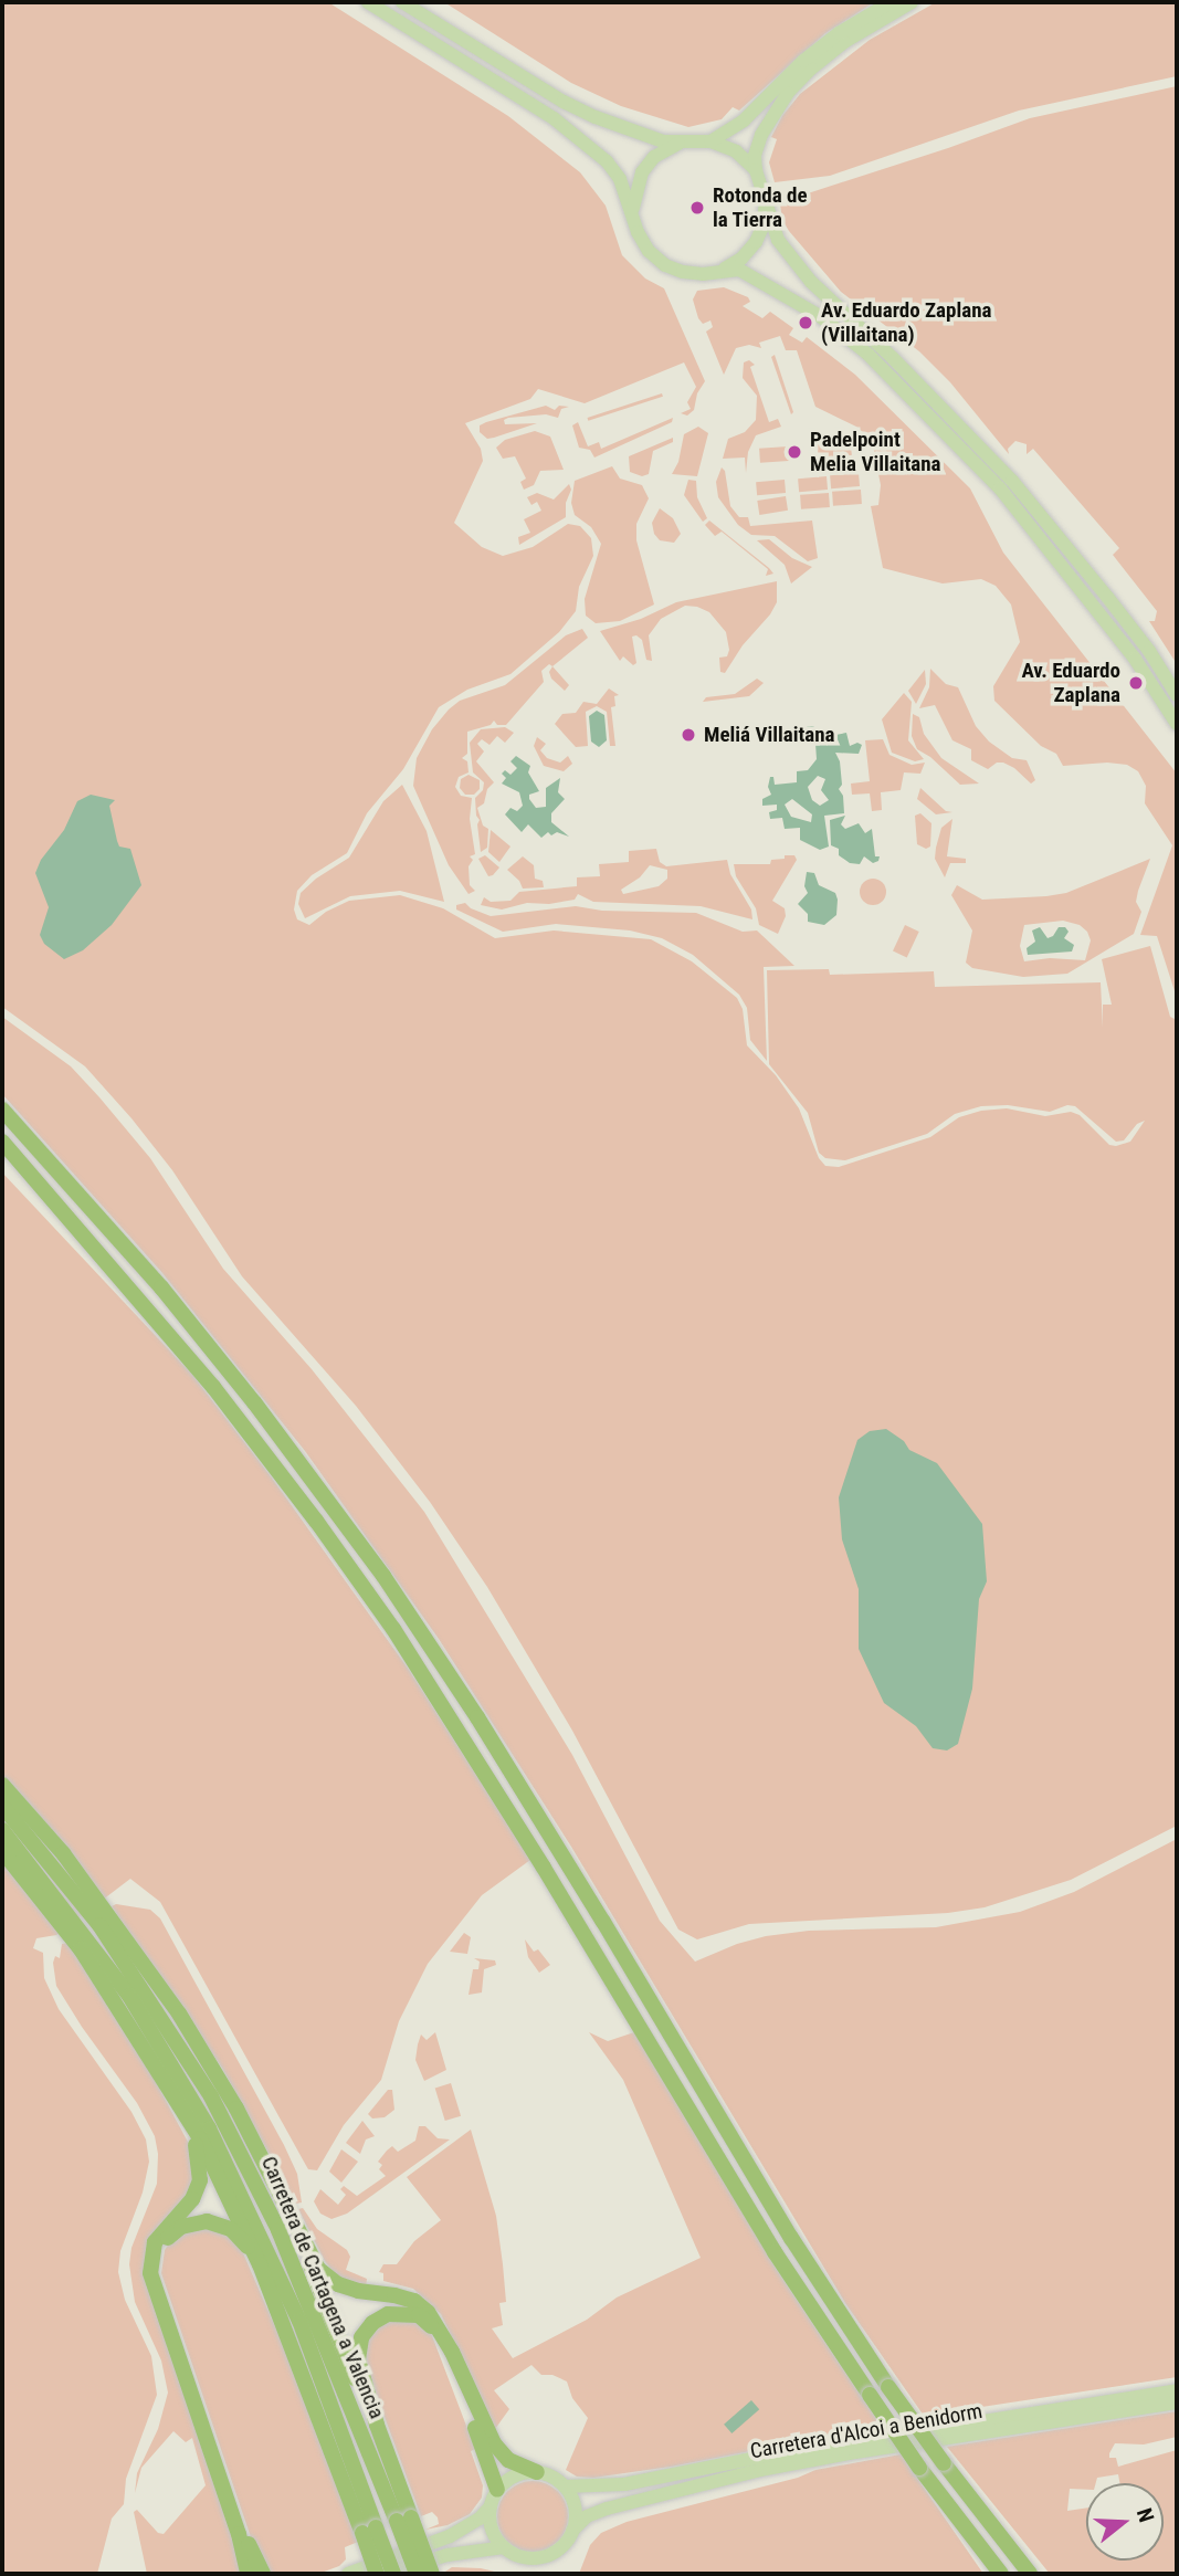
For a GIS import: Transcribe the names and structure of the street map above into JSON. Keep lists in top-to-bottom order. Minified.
{"streets":{"highway":["Carretera de Cartagena a Valencia"],"main road":["Carretera d'Alcoi a Benidorm"]},"places":["Rotonda de la Tierra","Av. Eduardo Zaplana (Villaitana)","Padelpoint Melia Villaitana","Av. Eduardo Zaplana","Meliá Villaitana"],"north":"right"}
